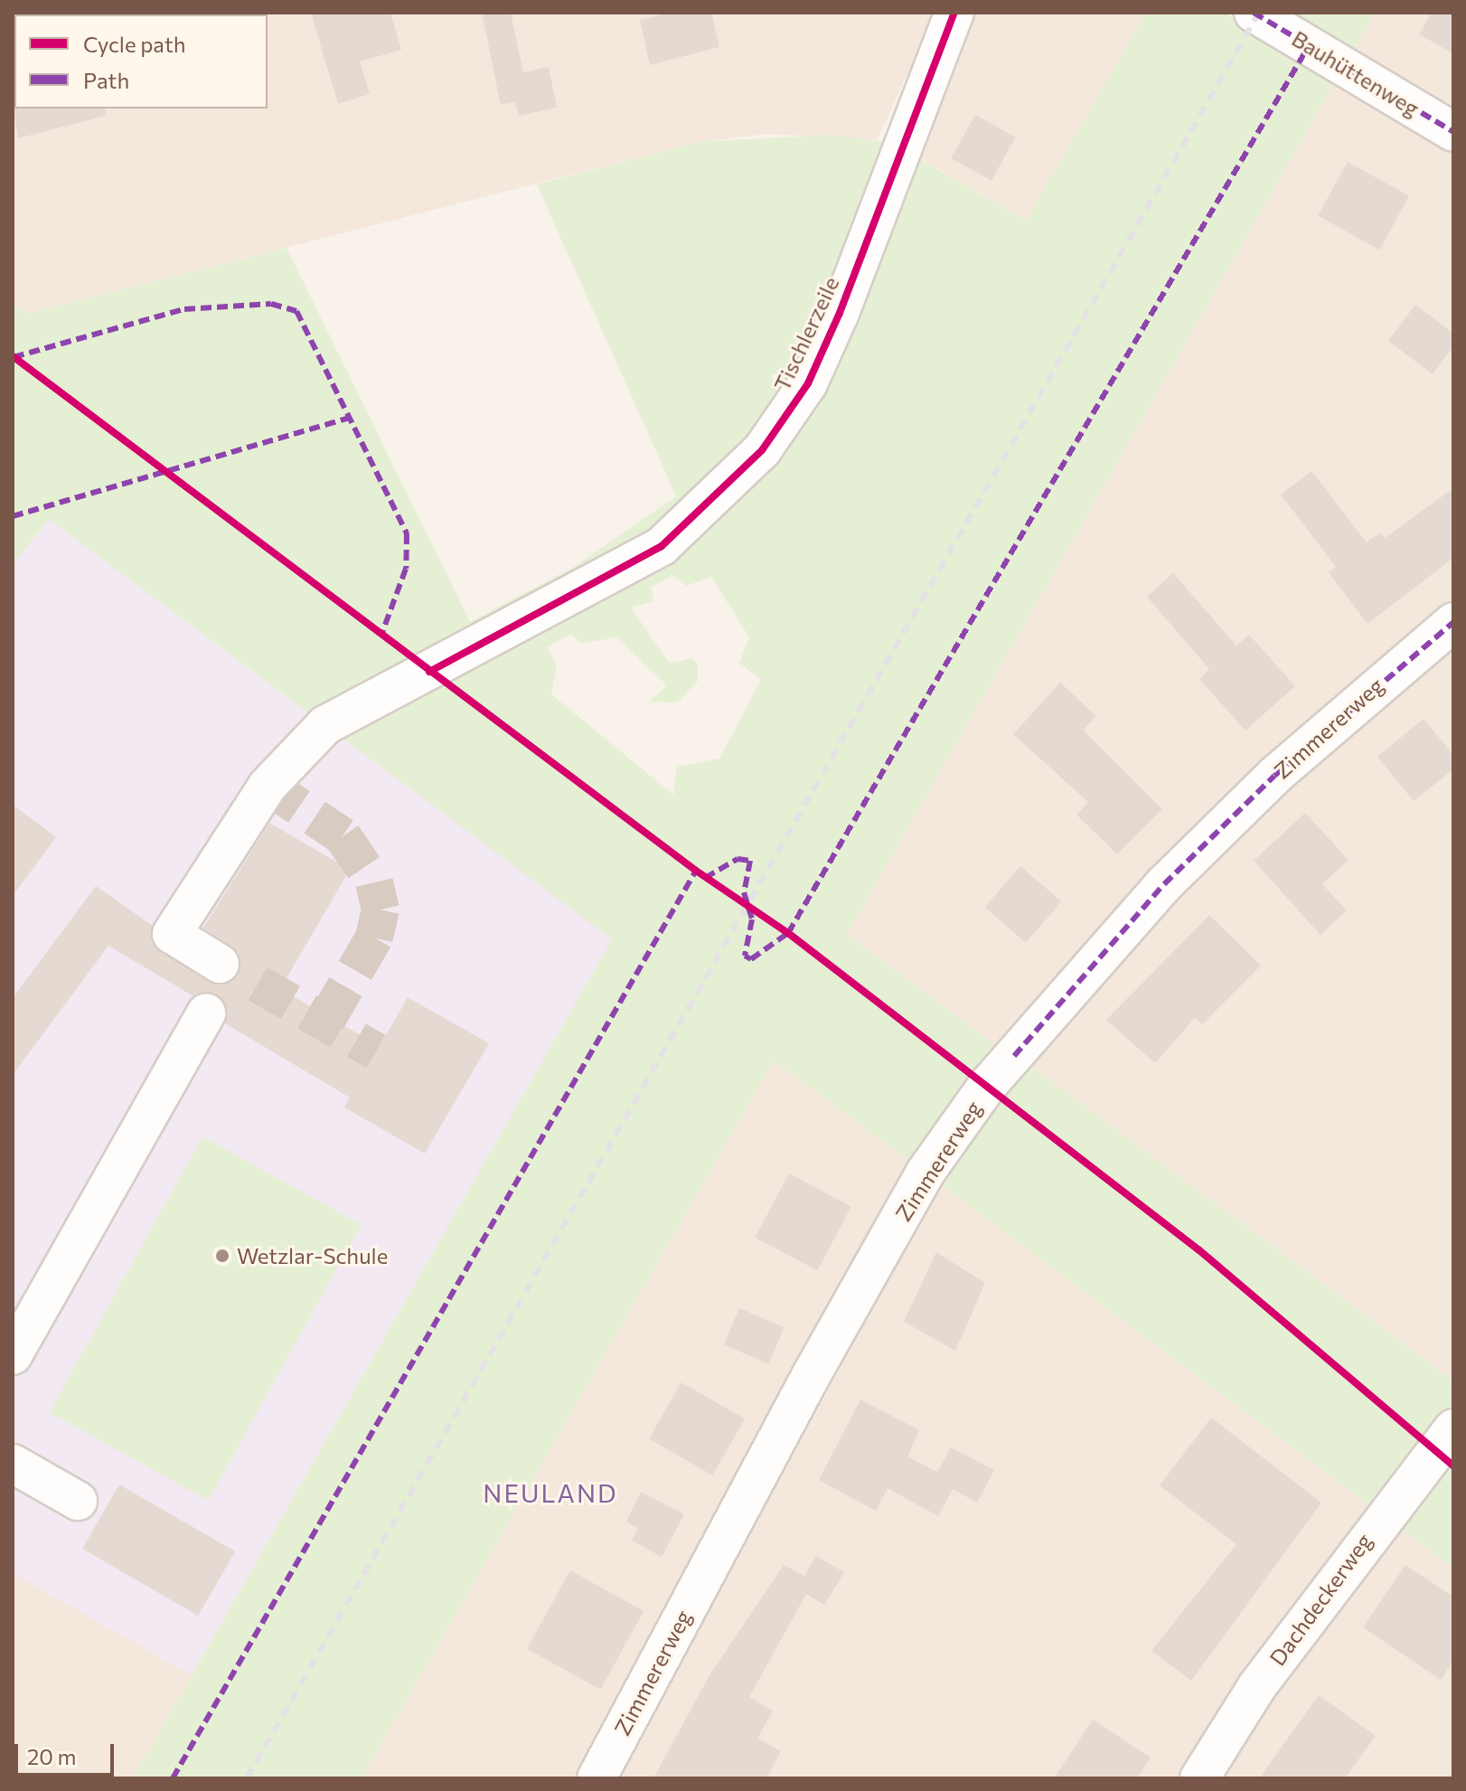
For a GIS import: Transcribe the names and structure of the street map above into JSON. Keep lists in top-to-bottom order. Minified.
{"streets":{"street":["Bauhüttenweg","Tischlerzeile","Zimmererweg","Dachdeckerweg"]},"districts":["NEULAND"],"places":["Wetzlar-Schule"],"legend":["Cycle path","Path"],"scale_bar":"20 m"}
